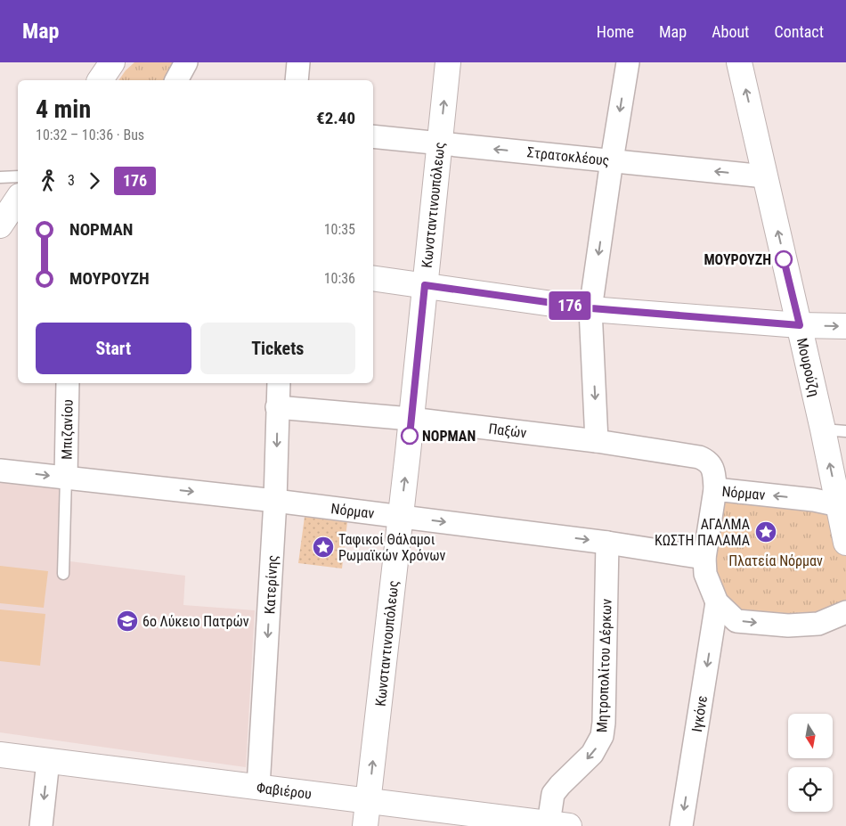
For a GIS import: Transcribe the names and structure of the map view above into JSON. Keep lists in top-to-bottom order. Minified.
{"streets":{"main road":["Κωνσταντινουπόλεως","Μουρούζη","Φαβιέρου"],"street":["Στρατοκλέους","Μπιζανίου","Παξών","Νόρμαν","Κατερίνης","Μητροπολίτου Δέρκων","Ιγκόνε"]},"crossings":[["Στρατοκλέους","Κωνσταντινουπόλεως"],["Στρατοκλέους","Μουρούζη"],["Κωνσταντινουπόλεως","Παξών"],["Κωνσταντινουπόλεως","Νόρμαν"],["Κωνσταντινουπόλεως","Φαβιέρου"],["Μουρούζη","Νόρμαν"],["Μπιζανίου","Νόρμαν"],["Παξών","Νόρμαν"],["Παξών","Κατερίνης"],["Νόρμαν","Κατερίνης"],["Νόρμαν","Μητροπολίτου Δέρκων"],["Νόρμαν","Ιγκόνε"],["Κατερίνης","Φαβιέρου"],["Μητροπολίτου Δέρκων","Φαβιέρου"]],"one_way":["Στρατοκλέους","Κωνσταντινουπόλεως","Μουρούζη","Κατερίνης","Μητροπολίτου Δέρκων","Ιγκόνε"],"parks":["Πλατεία Νόρμαν"],"places":{"other":["ΜΟΥΡΟΥΖΗ","ΝΟΡΜΑΝ"],"place":["ΑΓΑΛΜΑ ΚΩΣΤΗ ΠΑΛΑΜΑ","Ταφικοί Θάλαμοι Ρωμαϊκών Χρόνων"],"school or university":["6ο Λύκειο Πατρών"]},"lines":["bus line 176"],"north":"bottom","page":{"header":"Map","nav":["Home","Map","About","Contact"],"on_map":"176","heading":["4 min","10:32 – 10:36 · Bus","€2.40"],"legs":["3","176"],"list":[{"name":"ΝΟΡΜΑΝ","value":"10:35"},{"name":"ΜΟΥΡΟΥΖΗ","value":"10:36"}],"buttons":["Start","Tickets"]}}
